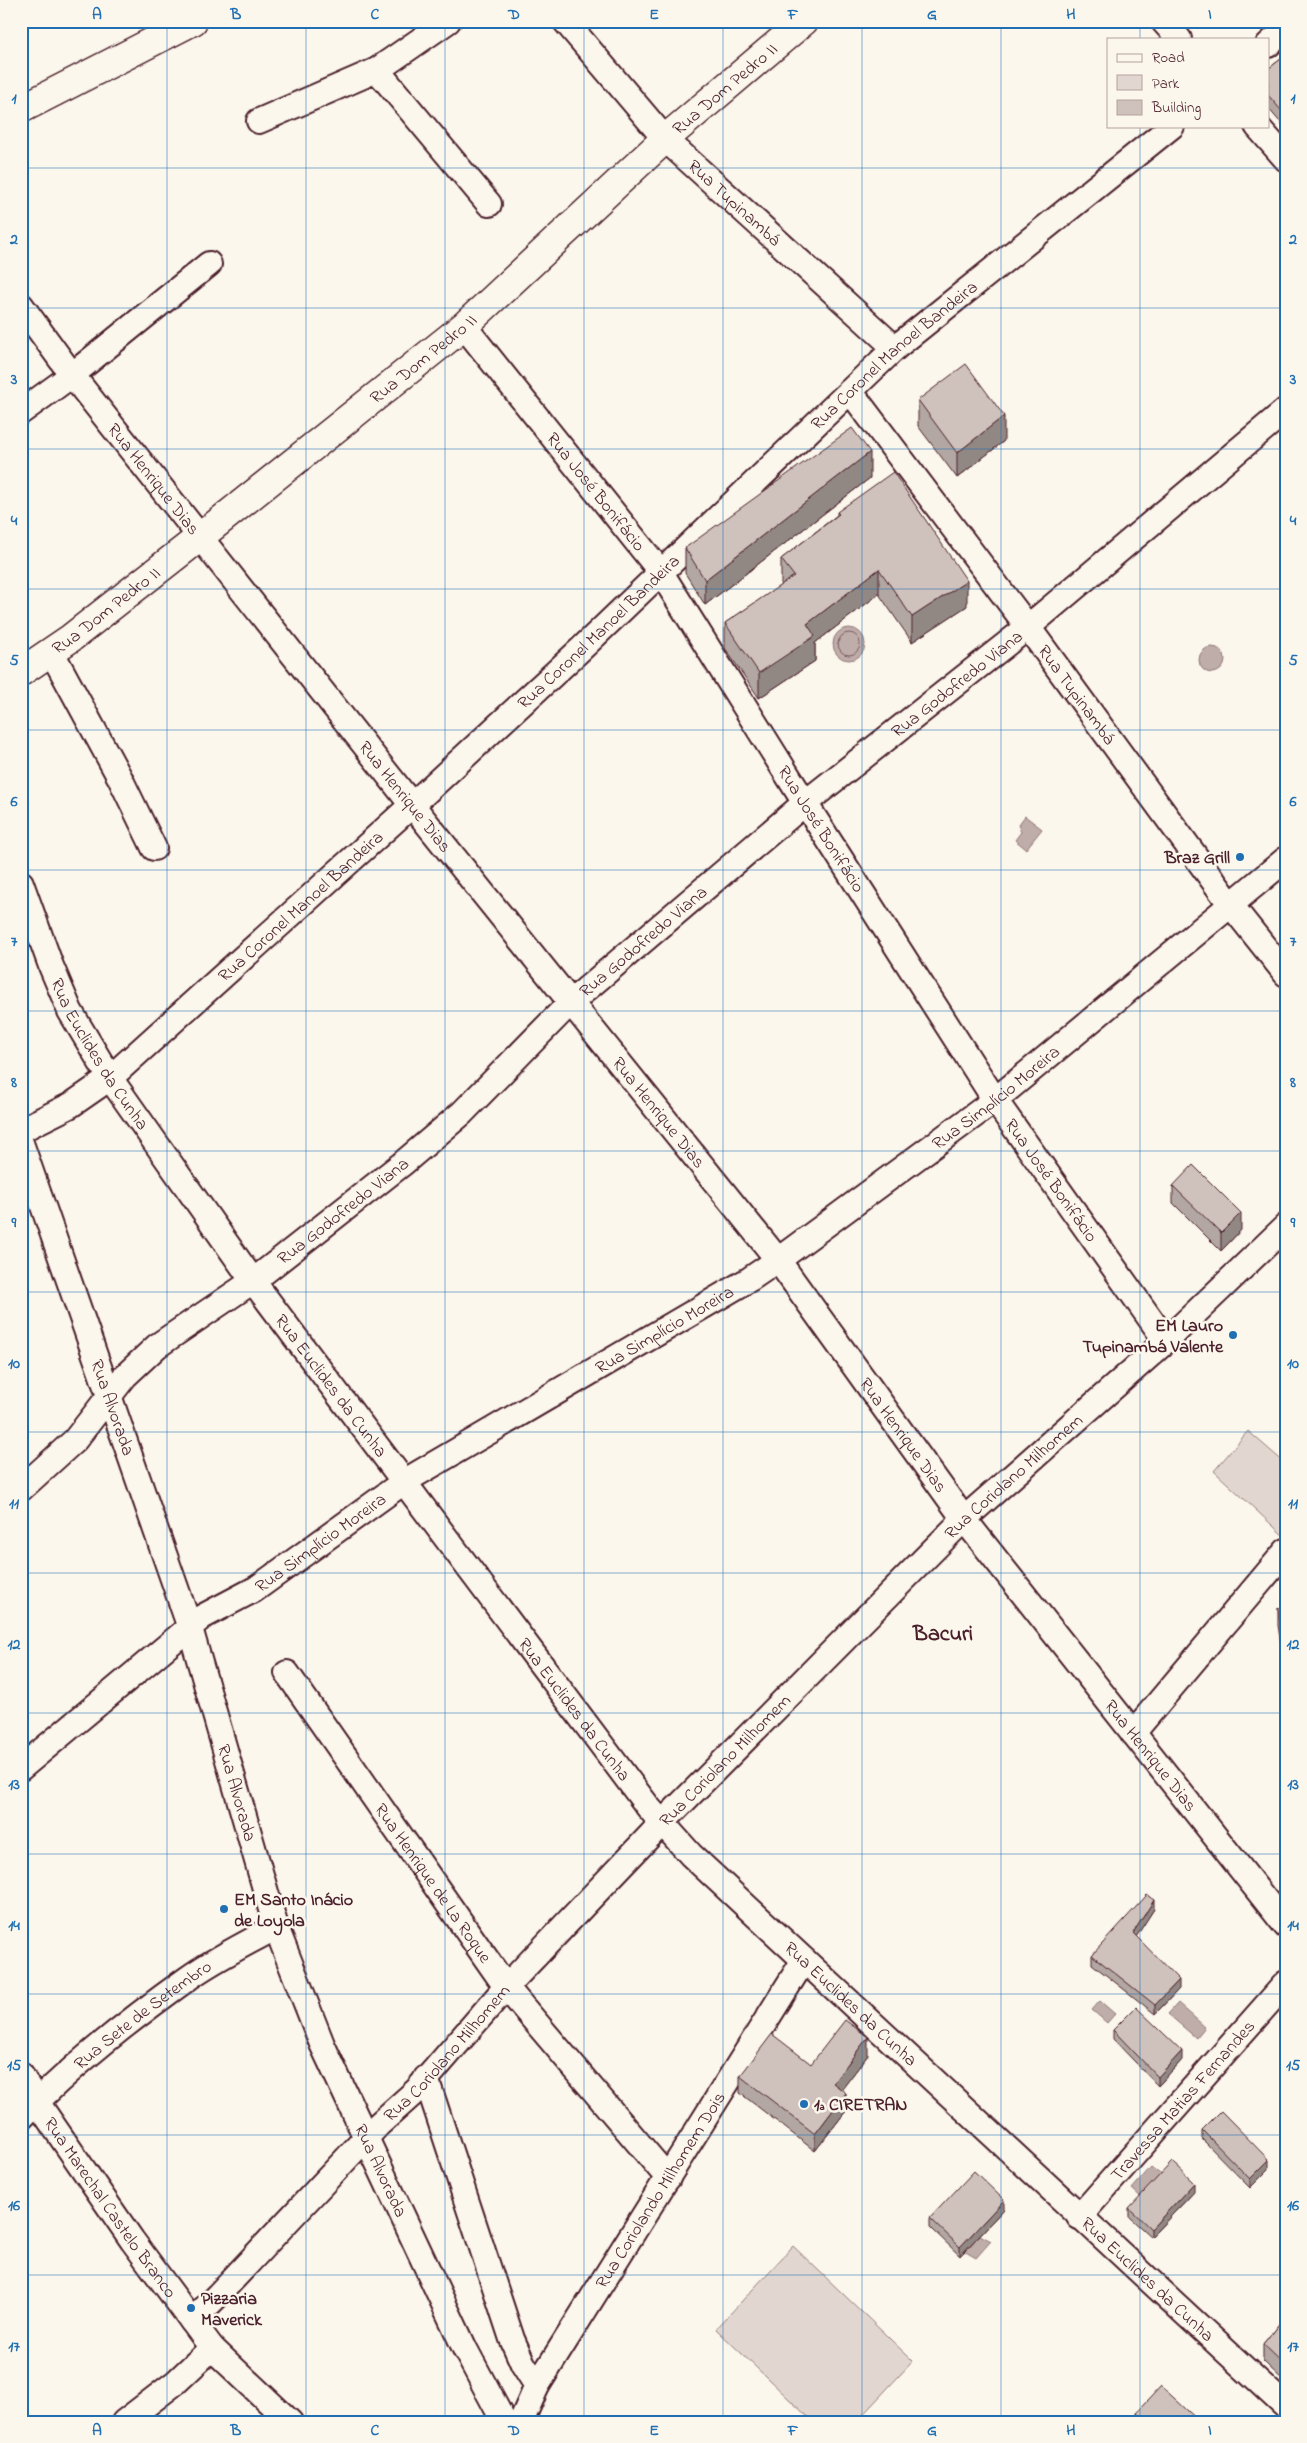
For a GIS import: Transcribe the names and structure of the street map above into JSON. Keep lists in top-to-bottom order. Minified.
{"streets":{"main road":["Rua Dom Pedro II"],"street":["Rua Tupinambá","Rua Coronel Manoel Bandeira","Rua Henrique Dias","Rua José Bonifácio","Rua Godofredo Viana","Rua Euclides da Cunha","Rua Simplício Moreira","Rua Alvorada","Rua Coriolano Milhomem","Rua Henrique de La Roque","Rua Sete de Setembro","Travessa Matias Fernandes","Rua Coriolando Milhomem Dois","Rua Marechal Castelo Branco"]},"crossings":[["Rua Dom Pedro II","Rua Tupinambá"],["Rua Dom Pedro II","Rua Henrique Dias"],["Rua Dom Pedro II","Rua José Bonifácio"],["Rua Tupinambá","Rua Coronel Manoel Bandeira"],["Rua Tupinambá","Rua Godofredo Viana"],["Rua Tupinambá","Rua Simplício Moreira"],["Rua Coronel Manoel Bandeira","Rua Henrique Dias"],["Rua Coronel Manoel Bandeira","Rua José Bonifácio"],["Rua Coronel Manoel Bandeira","Rua Euclides da Cunha"],["Rua Coronel Manoel Bandeira","Rua Alvorada"],["Rua Henrique Dias","Rua Godofredo Viana"],["Rua Henrique Dias","Rua Simplício Moreira"],["Rua Henrique Dias","Rua Coriolano Milhomem"],["Rua José Bonifácio","Rua Godofredo Viana"],["Rua José Bonifácio","Rua Simplício Moreira"],["Rua José Bonifácio","Rua Coriolano Milhomem"],["Rua Godofredo Viana","Rua Euclides da Cunha"],["Rua Godofredo Viana","Rua Alvorada"],["Rua Euclides da Cunha","Rua Simplício Moreira"],["Rua Euclides da Cunha","Rua Coriolano Milhomem"],["Rua Euclides da Cunha","Travessa Matias Fernandes"],["Rua Euclides da Cunha","Rua Coriolando Milhomem Dois"],["Rua Simplício Moreira","Rua Alvorada"],["Rua Alvorada","Rua Coriolano Milhomem"],["Rua Alvorada","Rua Sete de Setembro"],["Rua Coriolano Milhomem","Rua Henrique de La Roque"],["Rua Coriolano Milhomem","Rua Marechal Castelo Branco"],["Rua Henrique de La Roque","Rua Coriolando Milhomem Dois"],["Rua Sete de Setembro","Rua Marechal Castelo Branco"]],"districts":["Bacuri"],"places":["Braz Grill","EM Lauro Tupinambá Valente","EM Santo Inácio de Loyola","1ª CIRETRAN","Pizzaria Maverick"],"legend":["Road","Park","Building"],"grid":{"columns":["A","B","C","D","E","F","G","H","I"],"rows":["1","2","3","4","5","6","7","8","9","10","11","12","13","14","15","16","17"]}}
